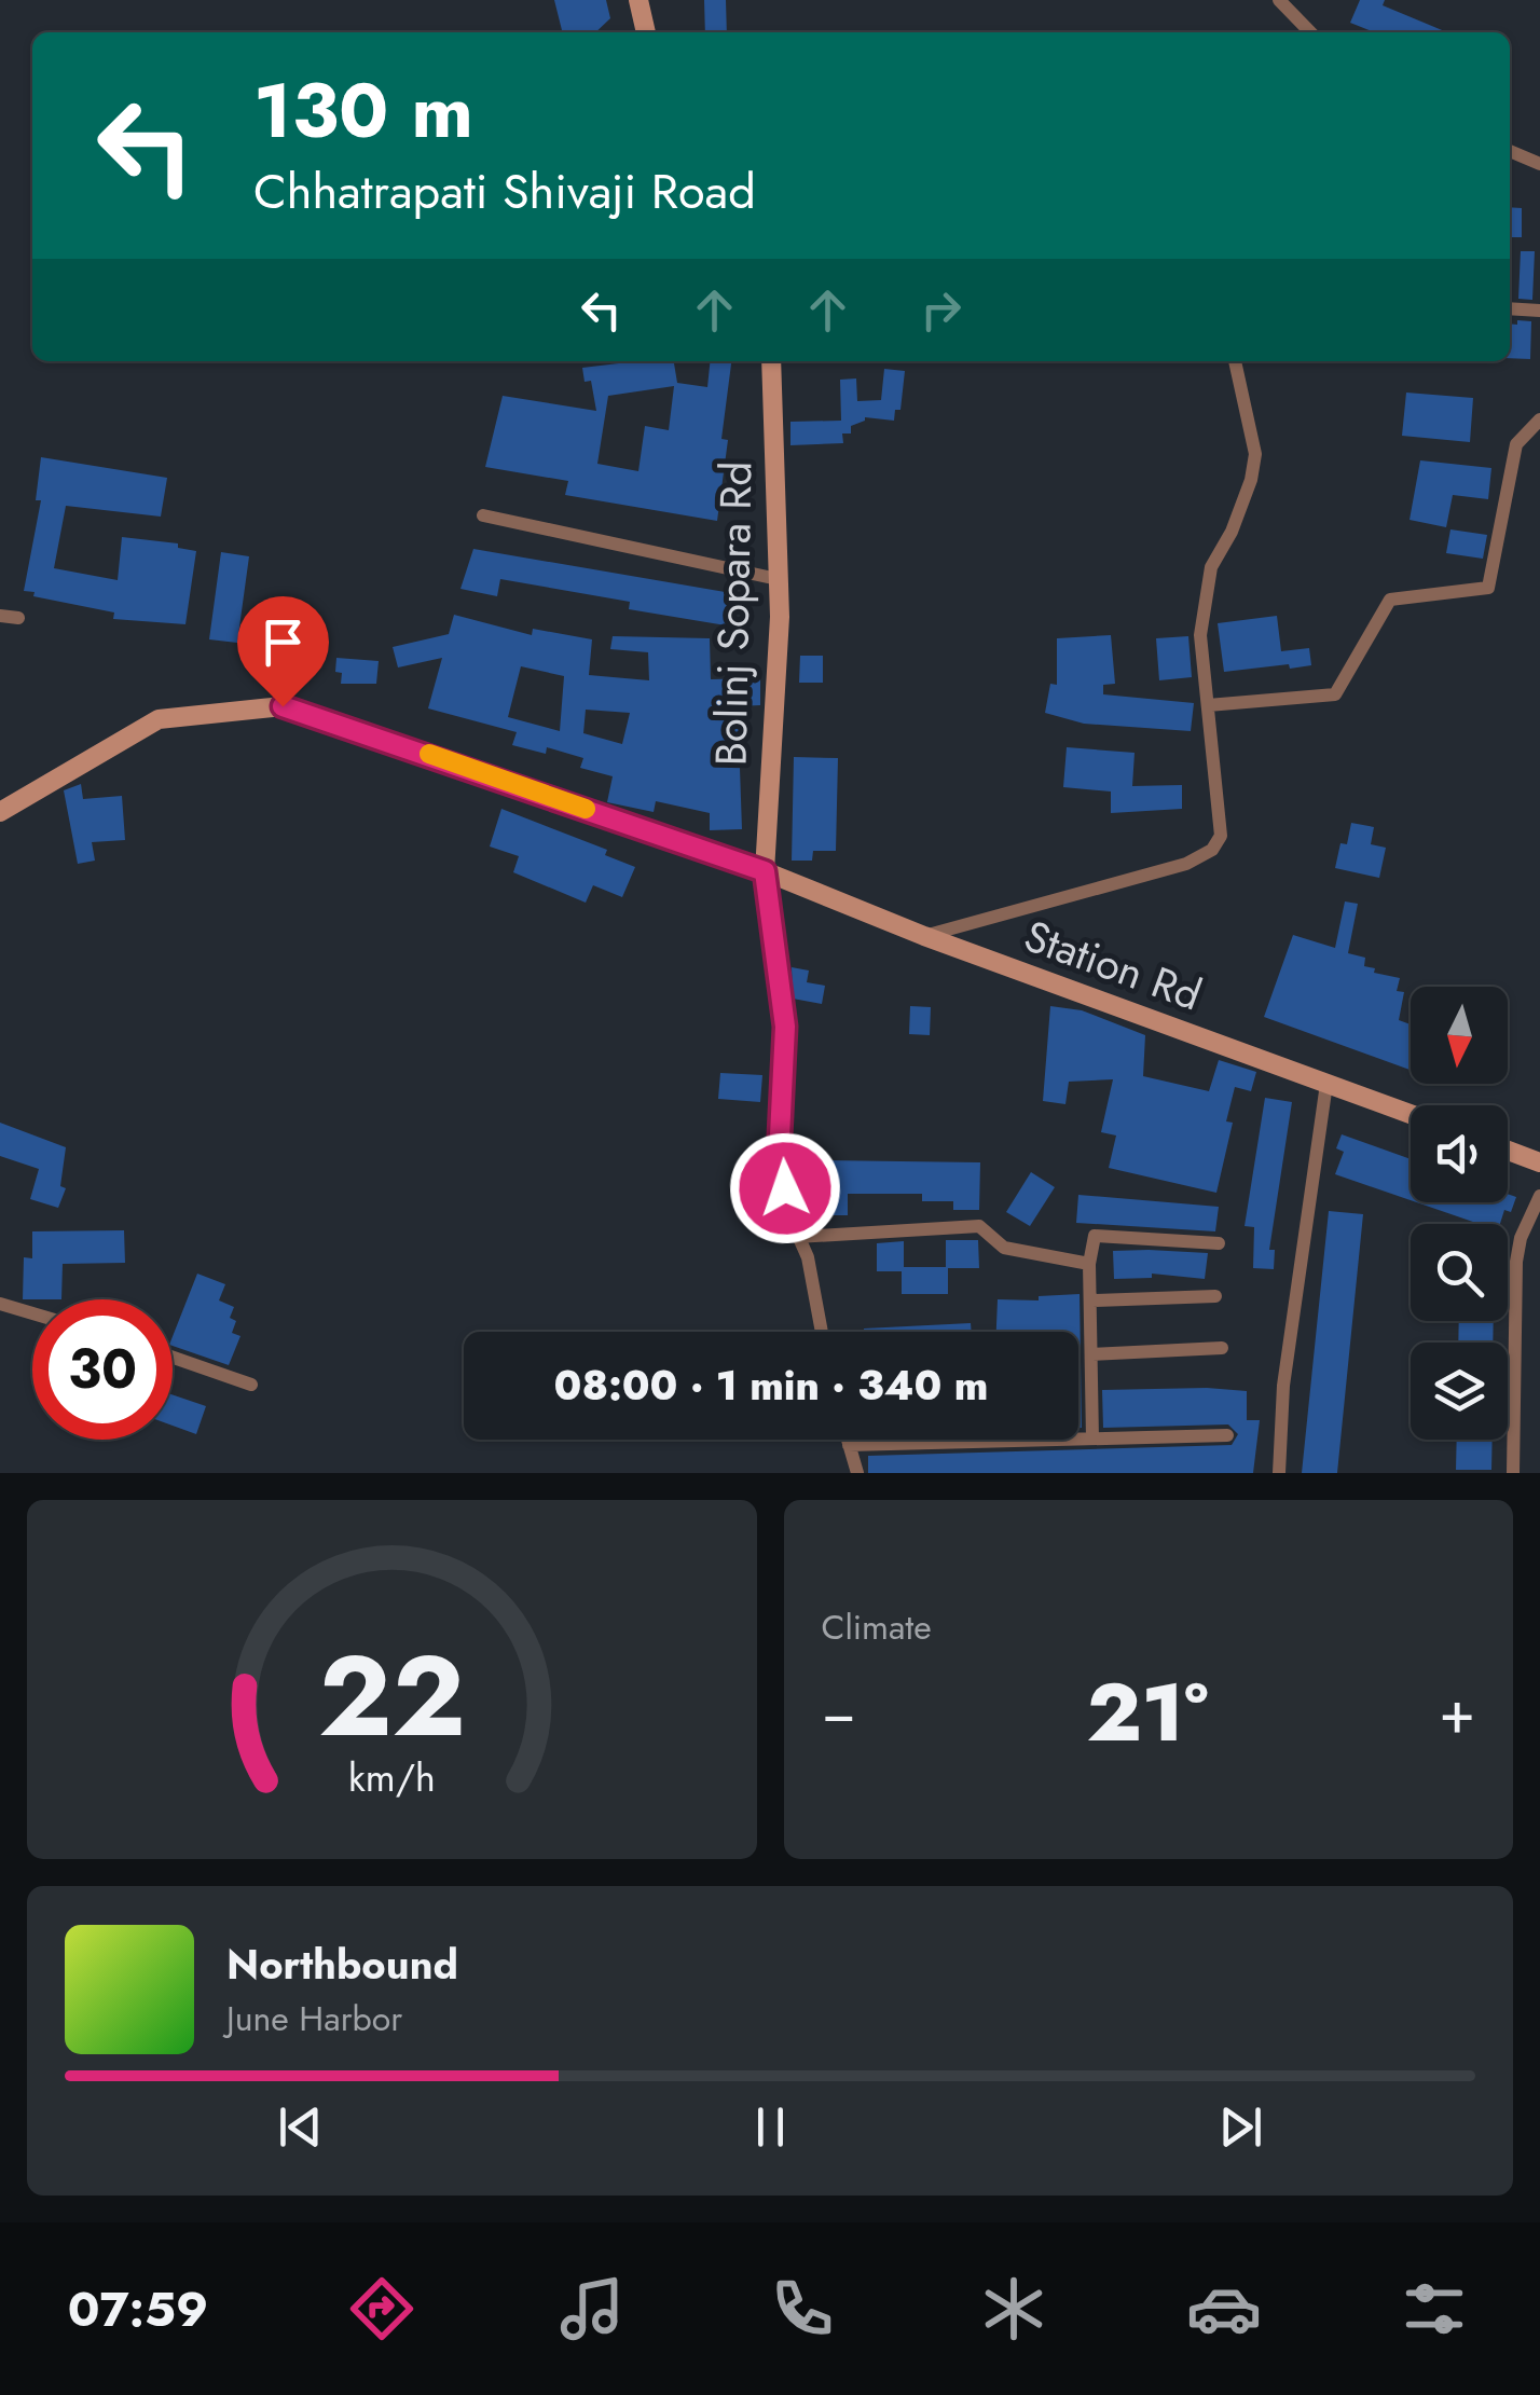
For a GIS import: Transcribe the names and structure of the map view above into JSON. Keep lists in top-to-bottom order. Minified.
{"streets":{"main road":["Bolinj Sopara Rd","Station Rd"]},"crossings":[["Bolinj Sopara Rd","Station Rd"]],"north":"bottom","page":{"turn":["130 m","Chhatrapati Shivaji Road"],"limit":"30","trip":"08:00 · 1 min · 340 m","tile":"Climate","heat":["−","21°","+"],"song":["Northbound","June Harbor"],"tabs":"07:59","gauge":["22","km/h"]}}
